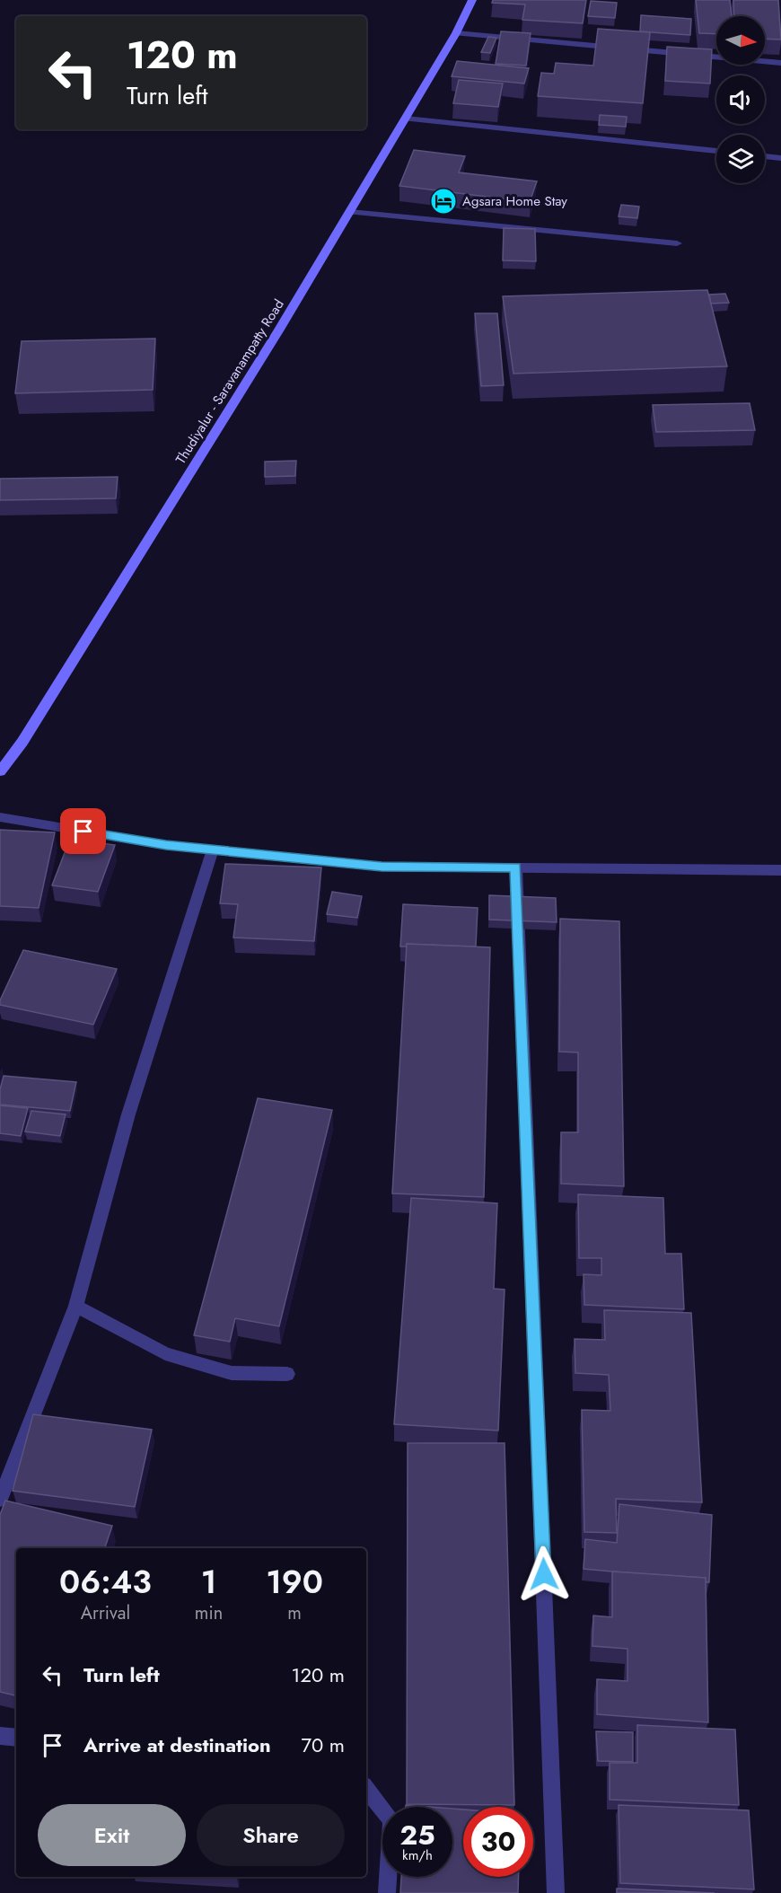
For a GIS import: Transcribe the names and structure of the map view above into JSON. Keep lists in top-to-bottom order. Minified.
{"streets":{"main road":["Thudiyalur - Saravanampatty Road"]},"places":{"hotel":["Agsara Home Stay"]},"north":"right","page":{"turn":["120 m","Turn left"],"eta":["06:43","Arrival","1","min","190","m"],"list":[{"name":"Turn left","value":"120 m"},{"name":"Arrive at destination","value":"70 m"}],"buttons":["Exit","Share"],"speed":"25 km/h","limit":"30"}}
